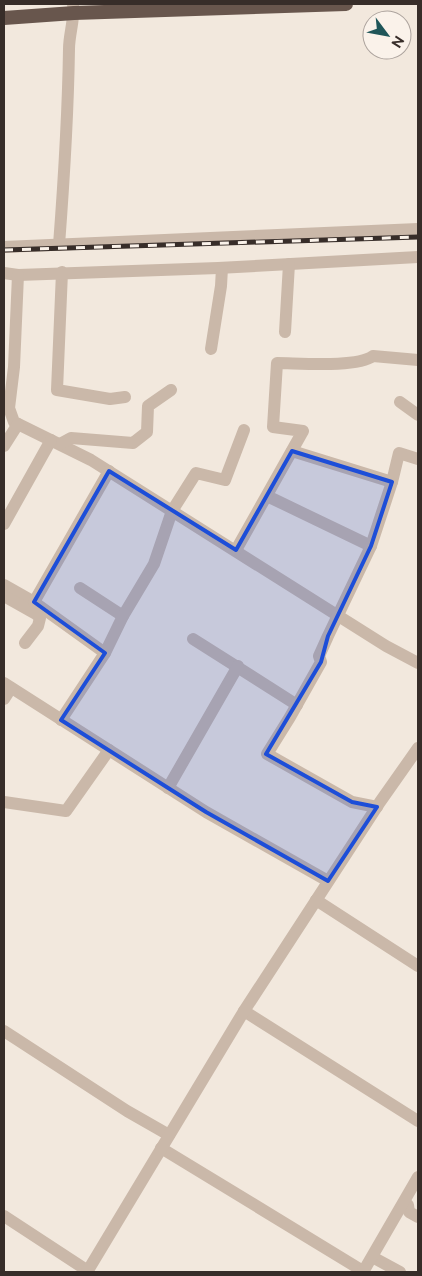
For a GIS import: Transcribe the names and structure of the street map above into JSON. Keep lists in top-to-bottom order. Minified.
{"north":"bottom right"}
